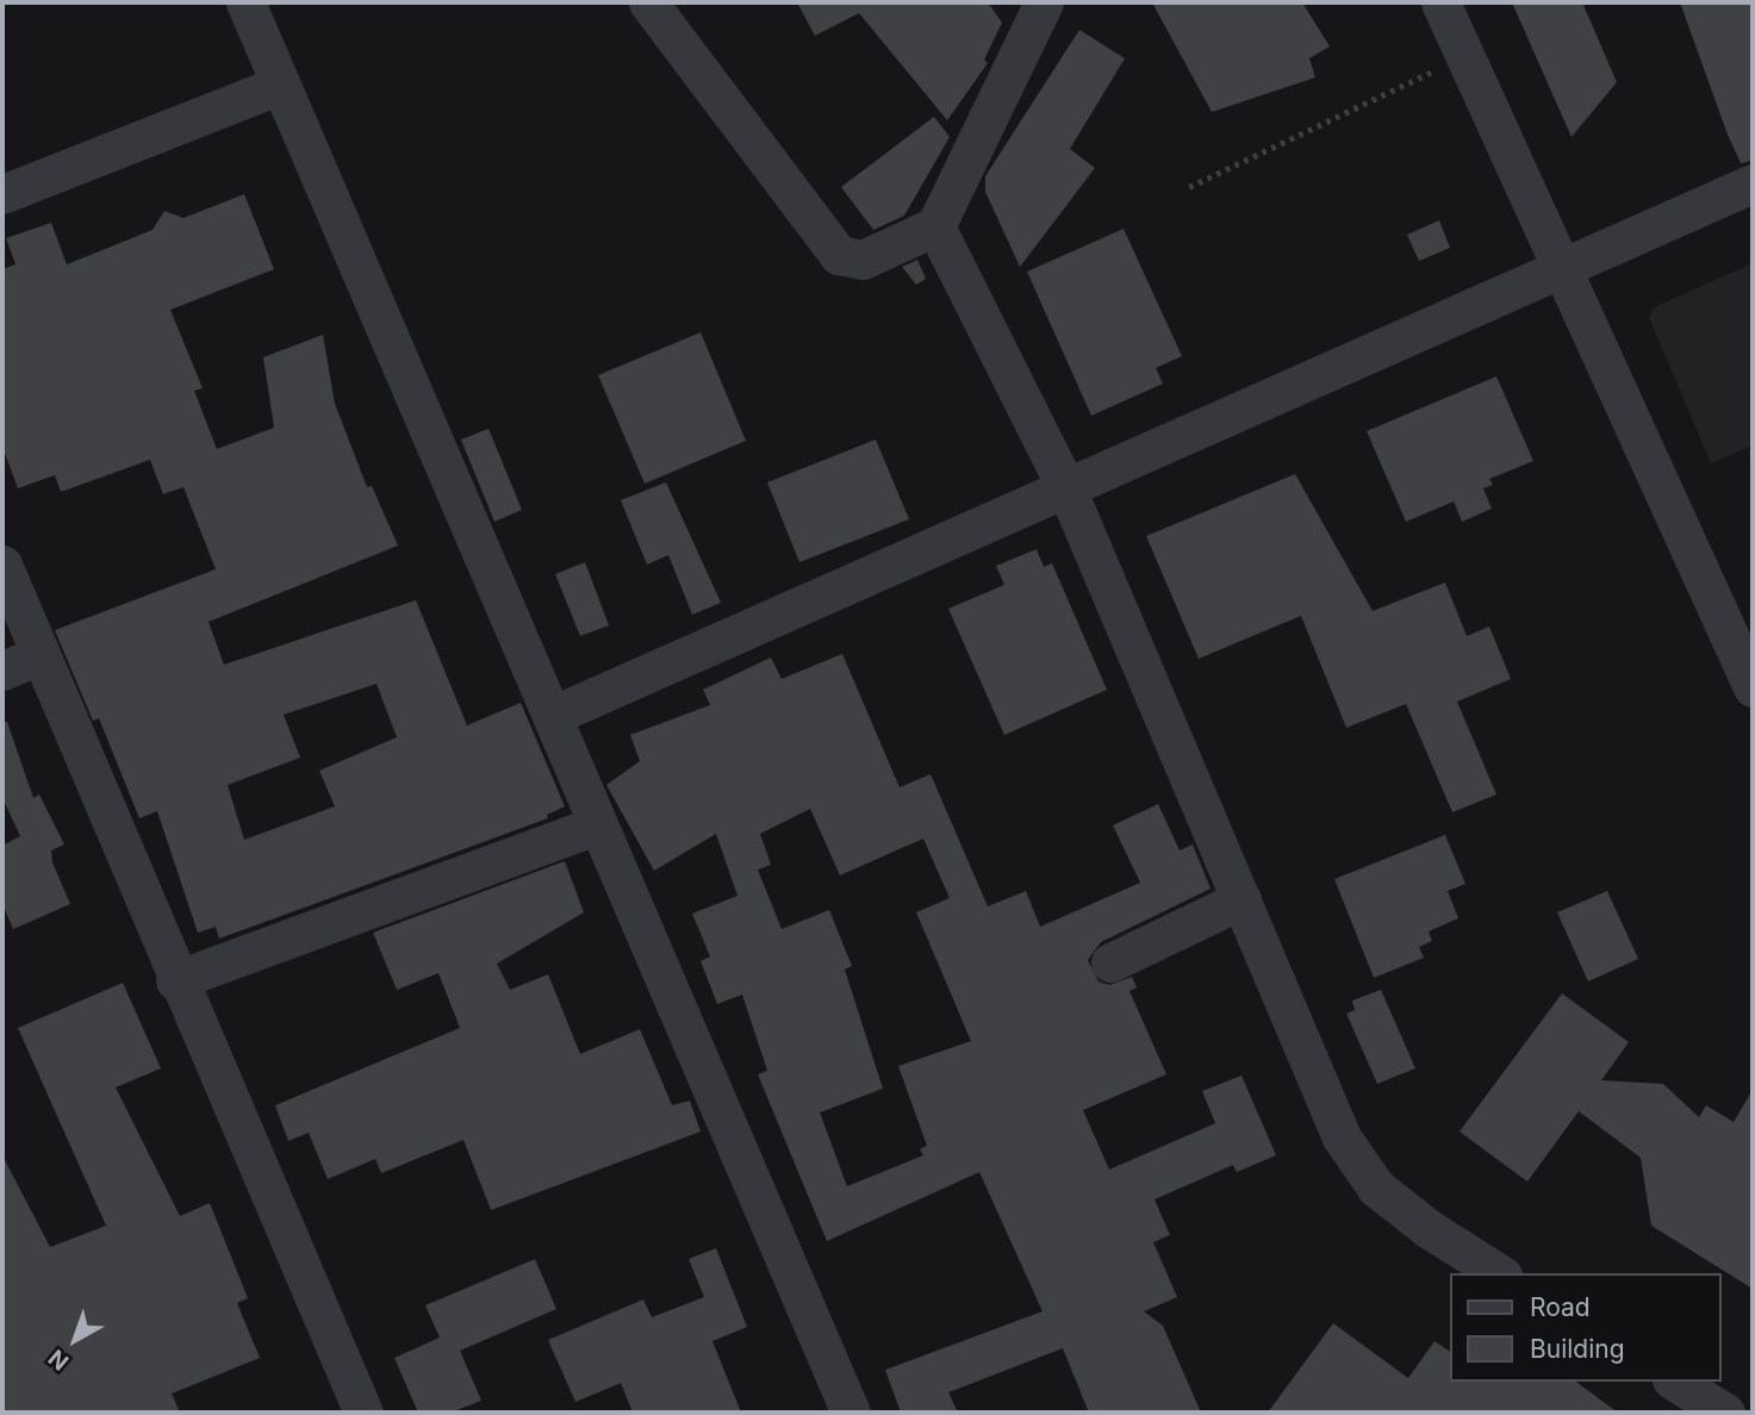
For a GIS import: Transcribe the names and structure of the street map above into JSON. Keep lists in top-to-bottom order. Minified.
{"legend":["Road","Building"],"north":"bottom left"}
